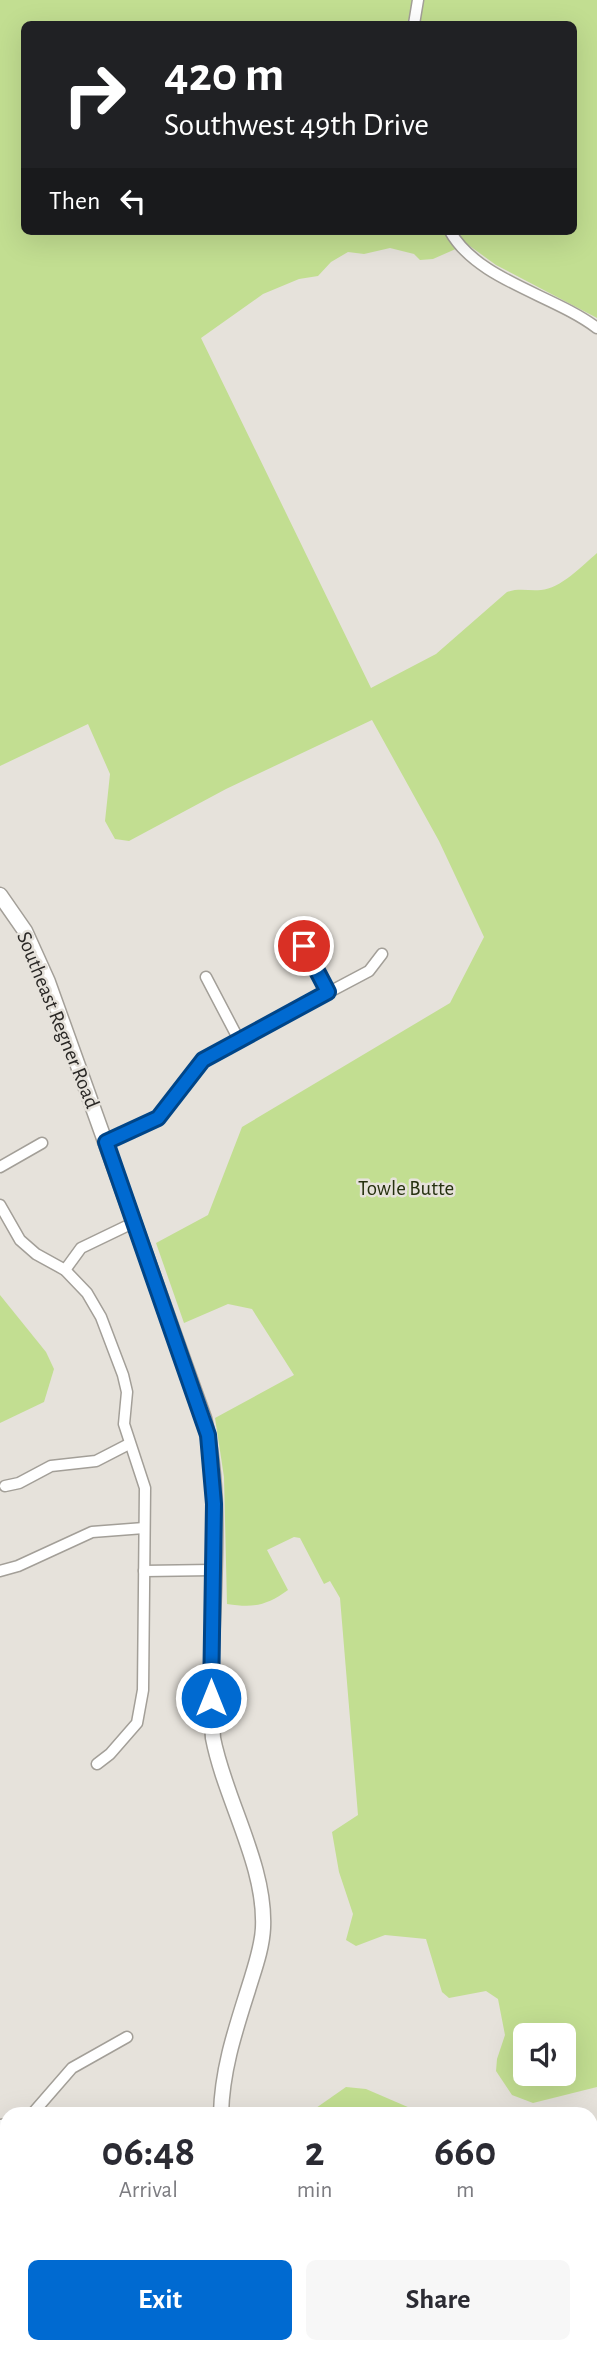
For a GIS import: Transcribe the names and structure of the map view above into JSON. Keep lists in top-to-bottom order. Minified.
{"streets":{"main road":["Southeast Regner Road"]},"parks":["Towle Butte"],"page":{"turn":["420 m","Southwest 49th Drive"],"then":"Then","eta":["06:48","Arrival","2","min","660","m"],"buttons":["Exit","Share"]}}
